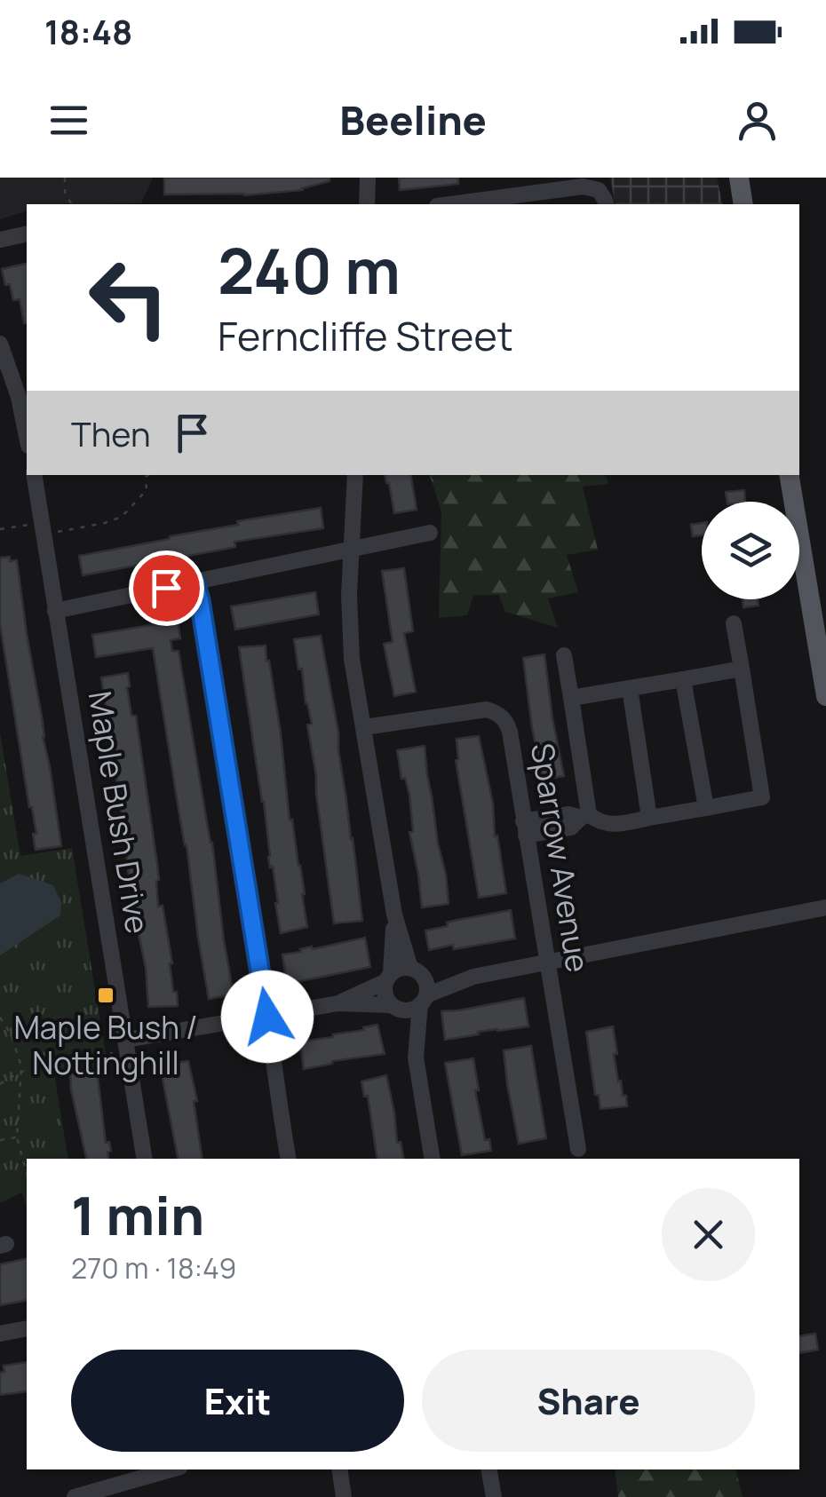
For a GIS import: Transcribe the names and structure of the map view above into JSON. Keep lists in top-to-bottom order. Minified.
{"streets":{"street":["Maple Bush Drive","Sparrow Avenue"]},"places":{"transit":["Maple Bush / Nottinghill"]},"page":{"status":"18:48","header":"Beeline","turn":["240 m","Ferncliffe Street"],"then":"Then","heading":["1 min","270 m · 18:49"],"buttons":["Exit","Share"]}}
